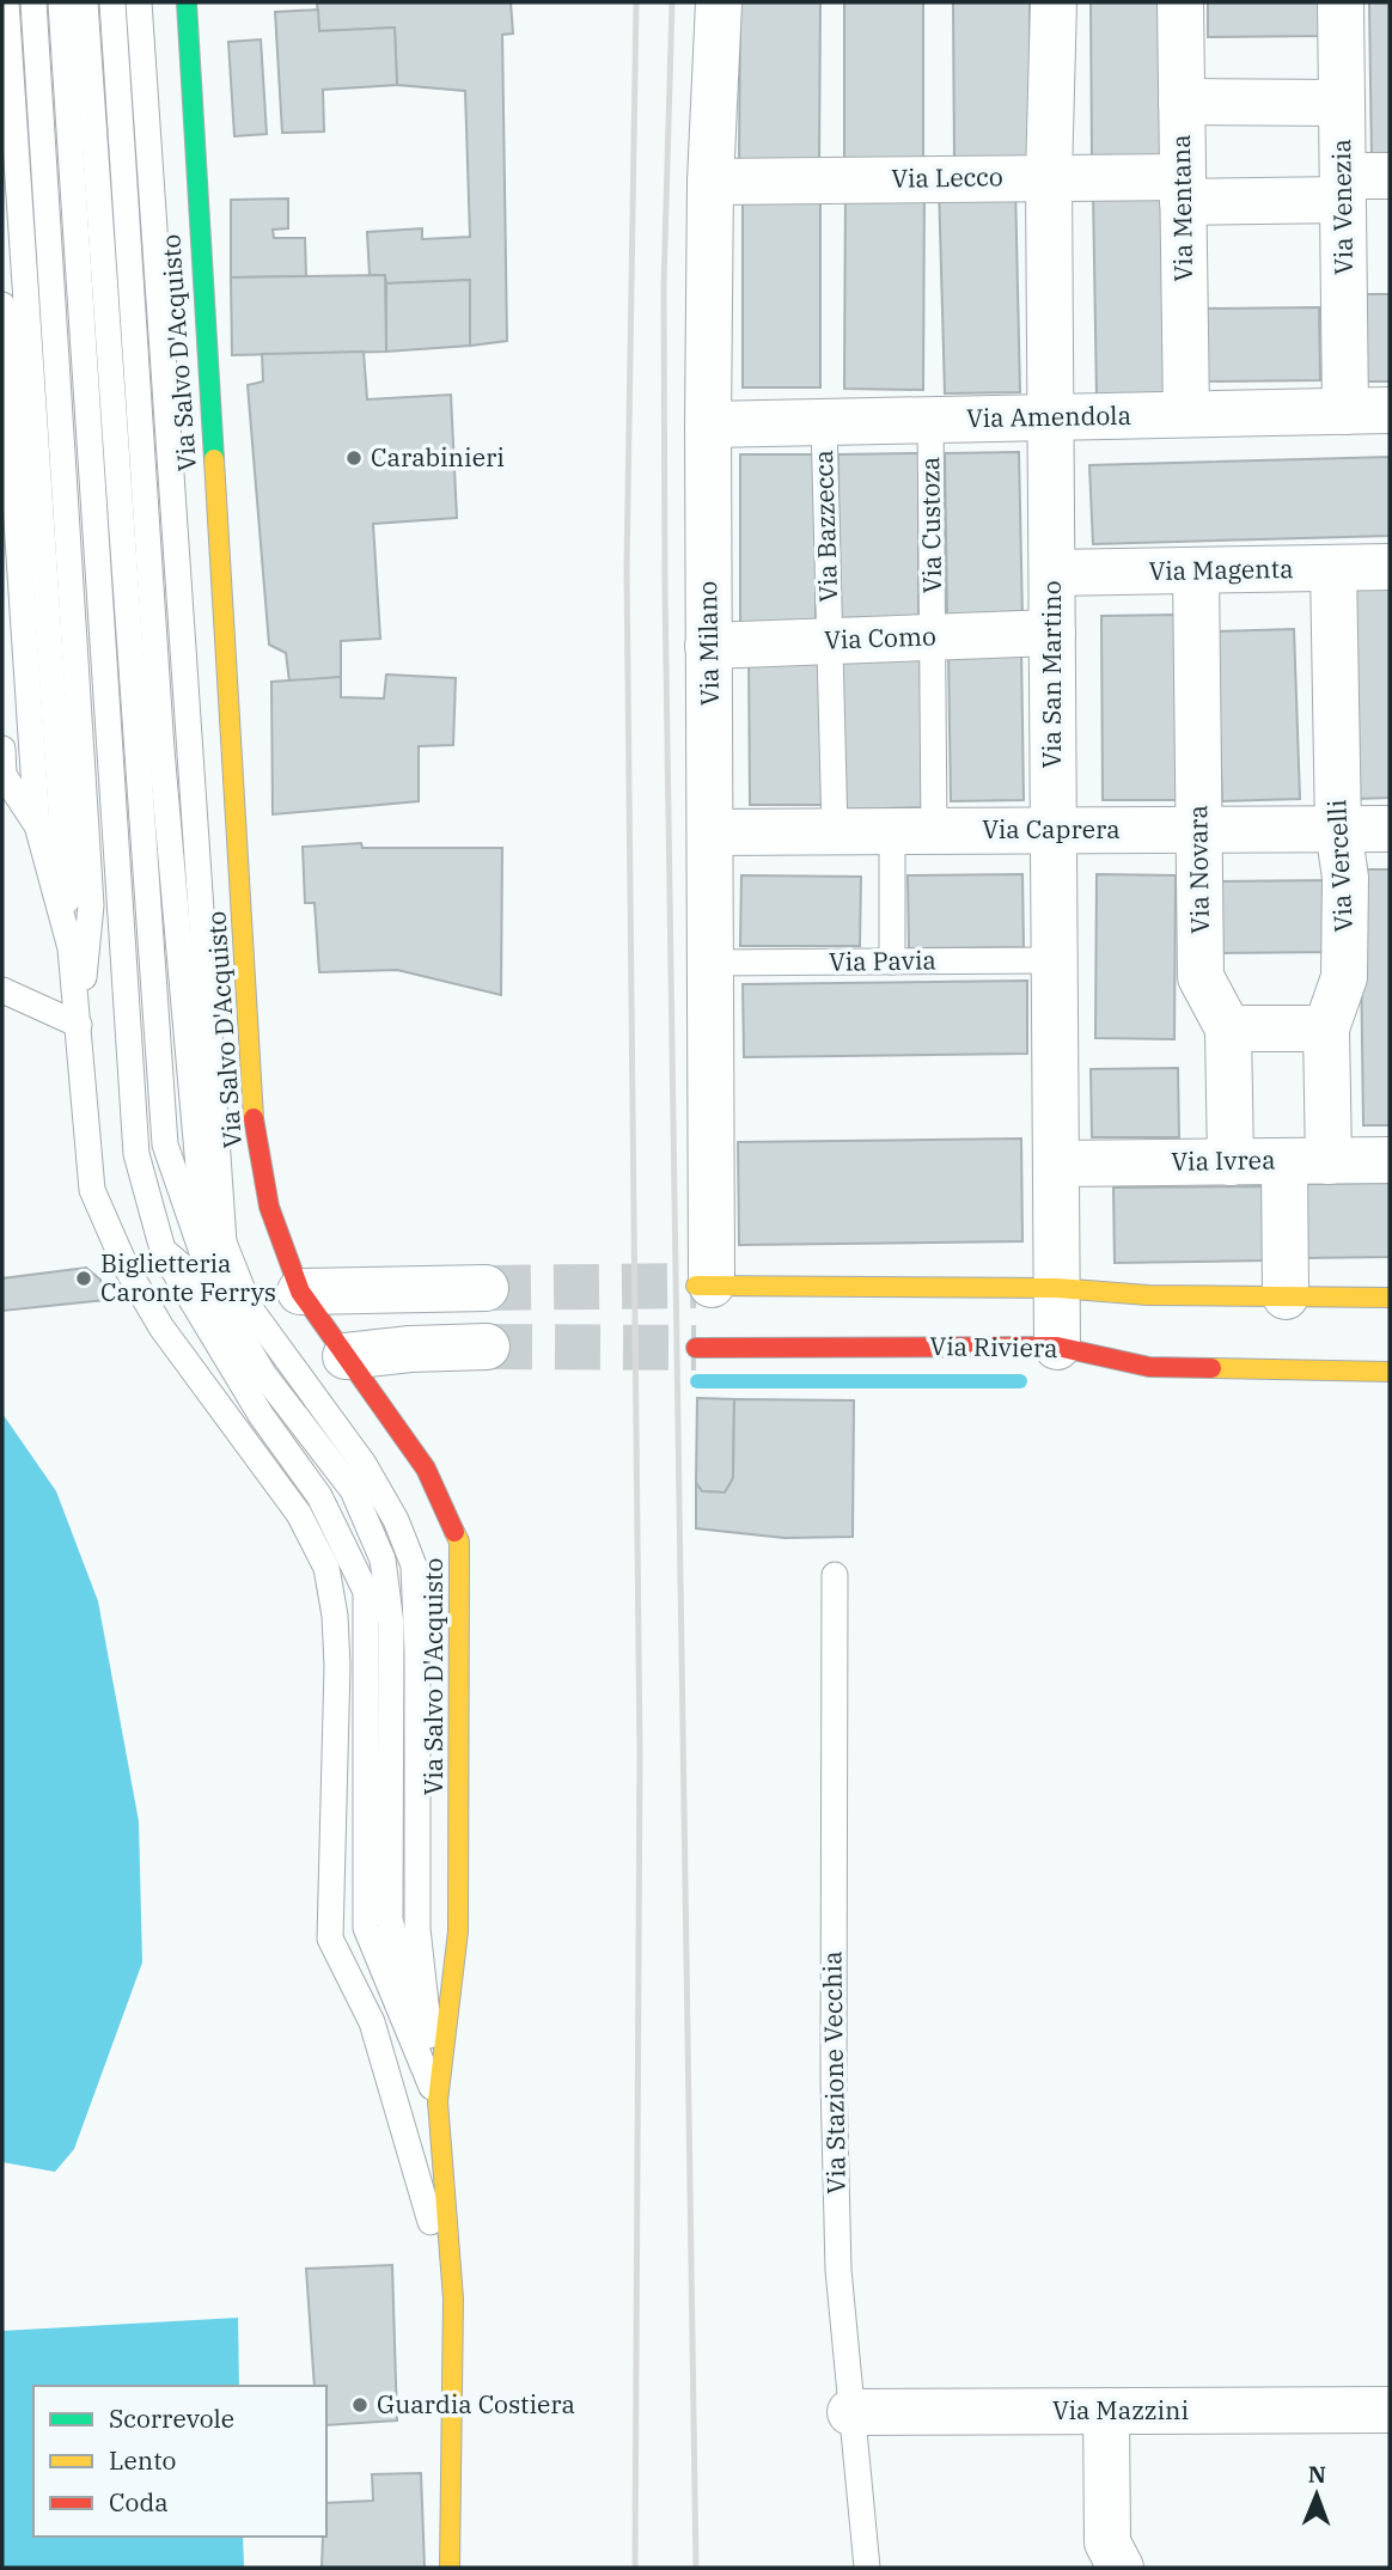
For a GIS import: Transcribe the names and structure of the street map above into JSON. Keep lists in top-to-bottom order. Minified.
{"streets":{"street":["Via Lecco","Via Venezia","Via Mentana","Via Salvo D'Acquisto","Via Amendola","Via Magenta","Via Como","Via Milano","Via San Martino","Via Caprera","Via Vercelli","Via Novara","Via Ivrea","Via Riviera","Via Mazzini"],"lane":["Via Custoza","Via Bazzecca","Via Pavia","Via Stazione Vecchia"]},"crossings":[["Via Lecco","Via Venezia"],["Via Lecco","Via Mentana"],["Via Lecco","Via Milano"],["Via Lecco","Via San Martino"],["Via Venezia","Via Amendola"],["Via Mentana","Via Amendola"],["Via Amendola","Via Custoza"],["Via Amendola","Via Bazzecca"],["Via Amendola","Via Milano"],["Via Amendola","Via San Martino"],["Via Custoza","Via Como"],["Via Custoza","Via Caprera"],["Via Custoza","Via Pavia"],["Via Bazzecca","Via Como"],["Via Bazzecca","Via Caprera"],["Via Magenta","Via San Martino"],["Via Magenta","Via Vercelli"],["Via Magenta","Via Novara"],["Via Como","Via Milano"],["Via Como","Via San Martino"],["Via Milano","Via Caprera"],["Via Milano","Via Pavia"],["Via San Martino","Via Caprera"],["Via San Martino","Via Pavia"],["Via San Martino","Via Ivrea"],["Via San Martino","Via Riviera"],["Via Caprera","Via Vercelli"],["Via Caprera","Via Novara"],["Via Vercelli","Via Ivrea"],["Via Novara","Via Ivrea"],["Via Stazione Vecchia","Via Mazzini"]],"places":["Carabinieri","Biglietteria Caronte Ferrys","Guardia Costiera"],"legend":["Scorrevole","Lento","Coda"],"north":"top"}
